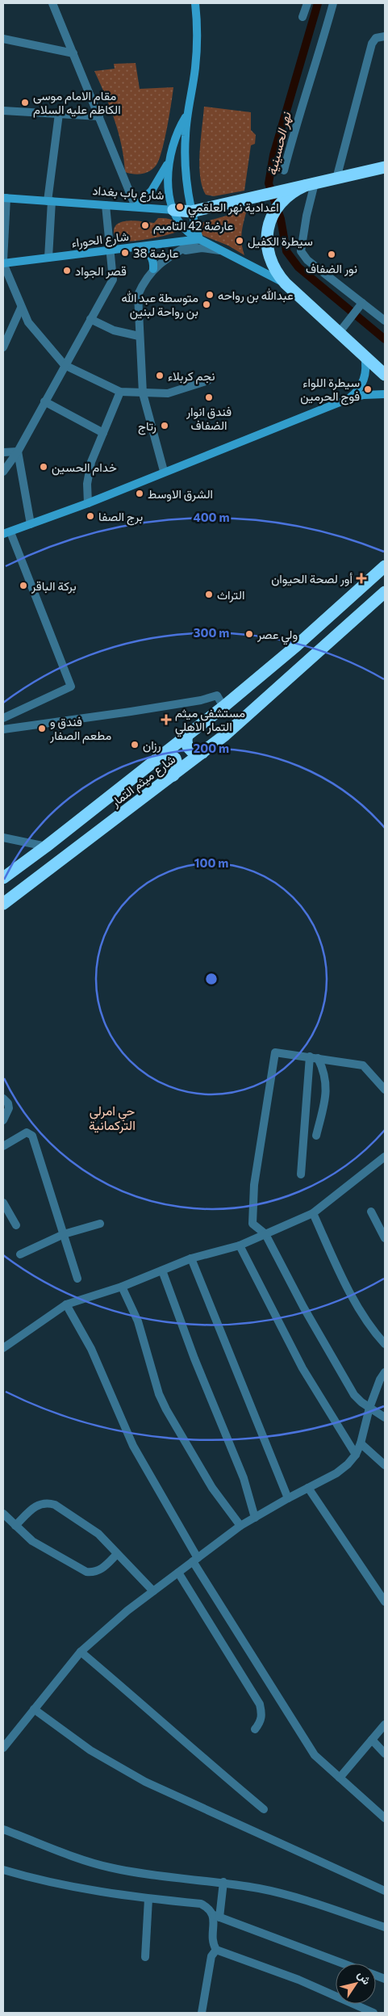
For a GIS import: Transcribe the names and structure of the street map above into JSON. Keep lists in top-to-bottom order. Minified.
{"streets":{"highway":["شارع باب بغداد","شارع ميثم التمار"],"street":["شارع الحوراء"]},"crossings":[["شارع باب بغداد","شارع الحوراء"]],"districts":["حي امرلي التركمانية"],"water":["نهر الحسينية"],"places":{"other":["مقام الامام موسى الكاظم عليه السلام","اعدادية نهر العلقمي","عارضة 42 التاميم","سيطرة الكفيل","عارضة 38","نور الضفاف","قصر الجواد","عبدالله بن رواحه","متوسطة عبد الله بن رواحة لبنين","نجم كربلاء","سيطرة اللواء فوج الحرمين","فندق انوار الضفاف","رتاج","خدام الحسين","الشرق الاوسط","برج الصفا","بركة الباقر","التراث","ولي عصر","فندق و مطعم الصفار","رزان"],"health":["أور لصحة الحيوان","مستشفى ميثم التمار الاهلي"]},"north":"top right","rings":["400 m","300 m","200 m","100 m"]}
